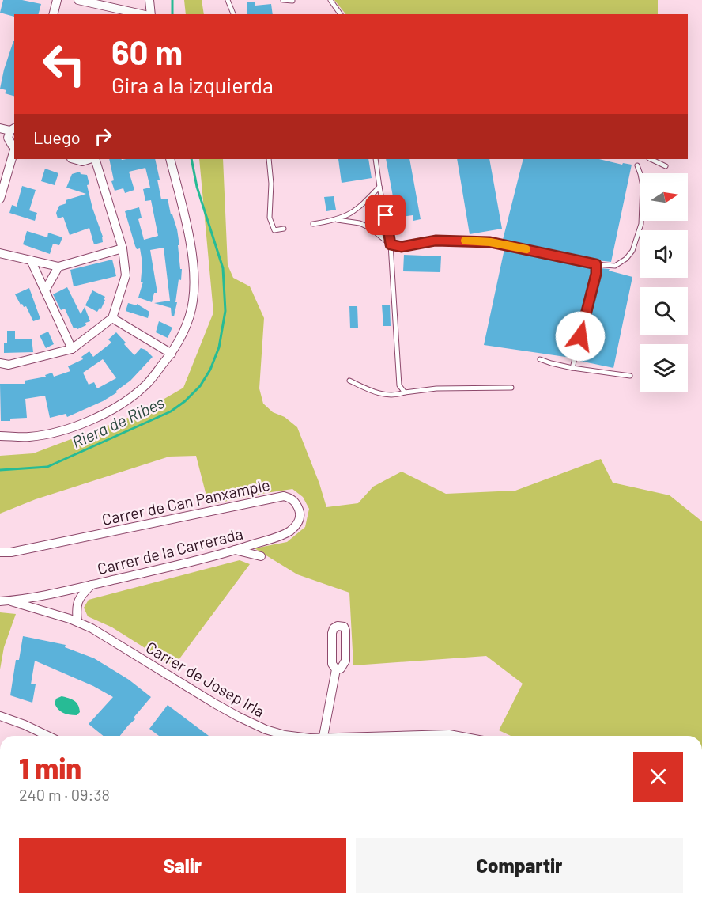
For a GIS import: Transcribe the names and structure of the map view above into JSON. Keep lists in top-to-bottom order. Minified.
{"streets":{"street":["Carrer de Can Panxample","Carrer de la Carrerada","Carrer de Josep Irla"]},"crossings":[["Carrer de Can Panxample","Carrer de la Carrerada"],["Carrer de la Carrerada","Carrer de Josep Irla"]],"water":["Riera de Ribes"],"north":"right","page":{"turn":["60 m","Gira a la izquierda"],"then":"Luego","heading":["1 min","240 m · 09:38"],"buttons":["Salir","Compartir"]}}
